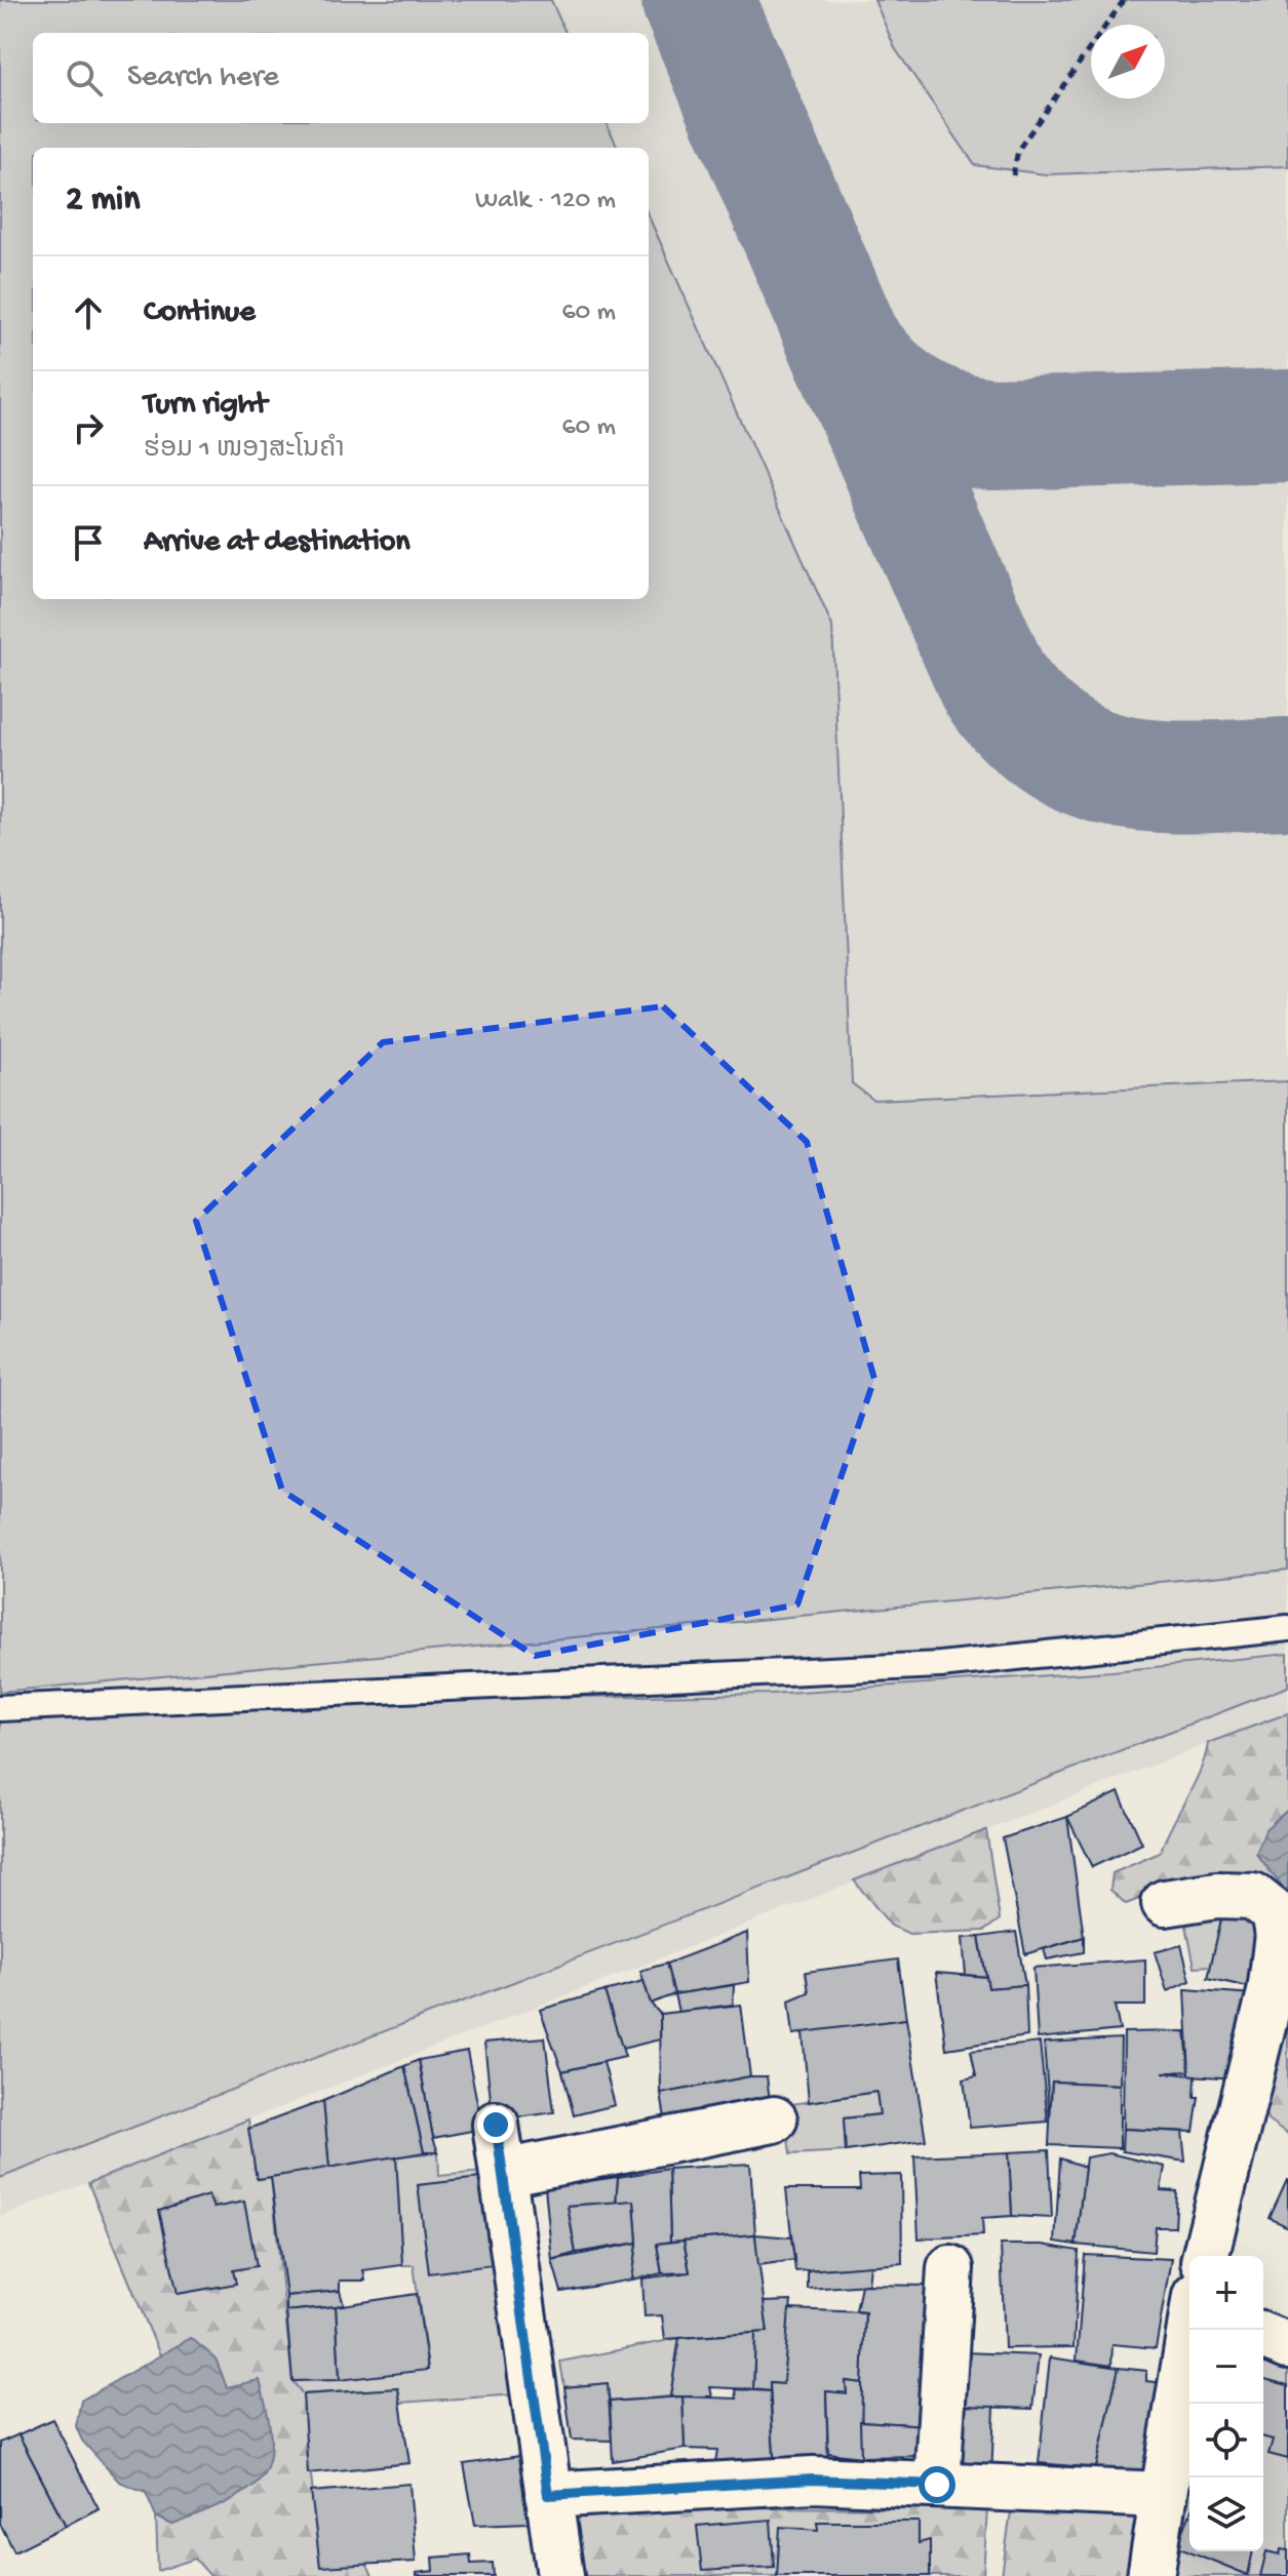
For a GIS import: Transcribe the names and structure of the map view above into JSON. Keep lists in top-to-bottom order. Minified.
{"north":"top right","page":{"search":"Search here","heading":["2 min","Walk · 120 m"],"list":[["Continue","60 m"],["Turn right","ຮ່ອມ 1 ໜອງສະໂນຄໍາ","60 m"],"Arrive at destination"],"map_buttons":["+","−"]}}
